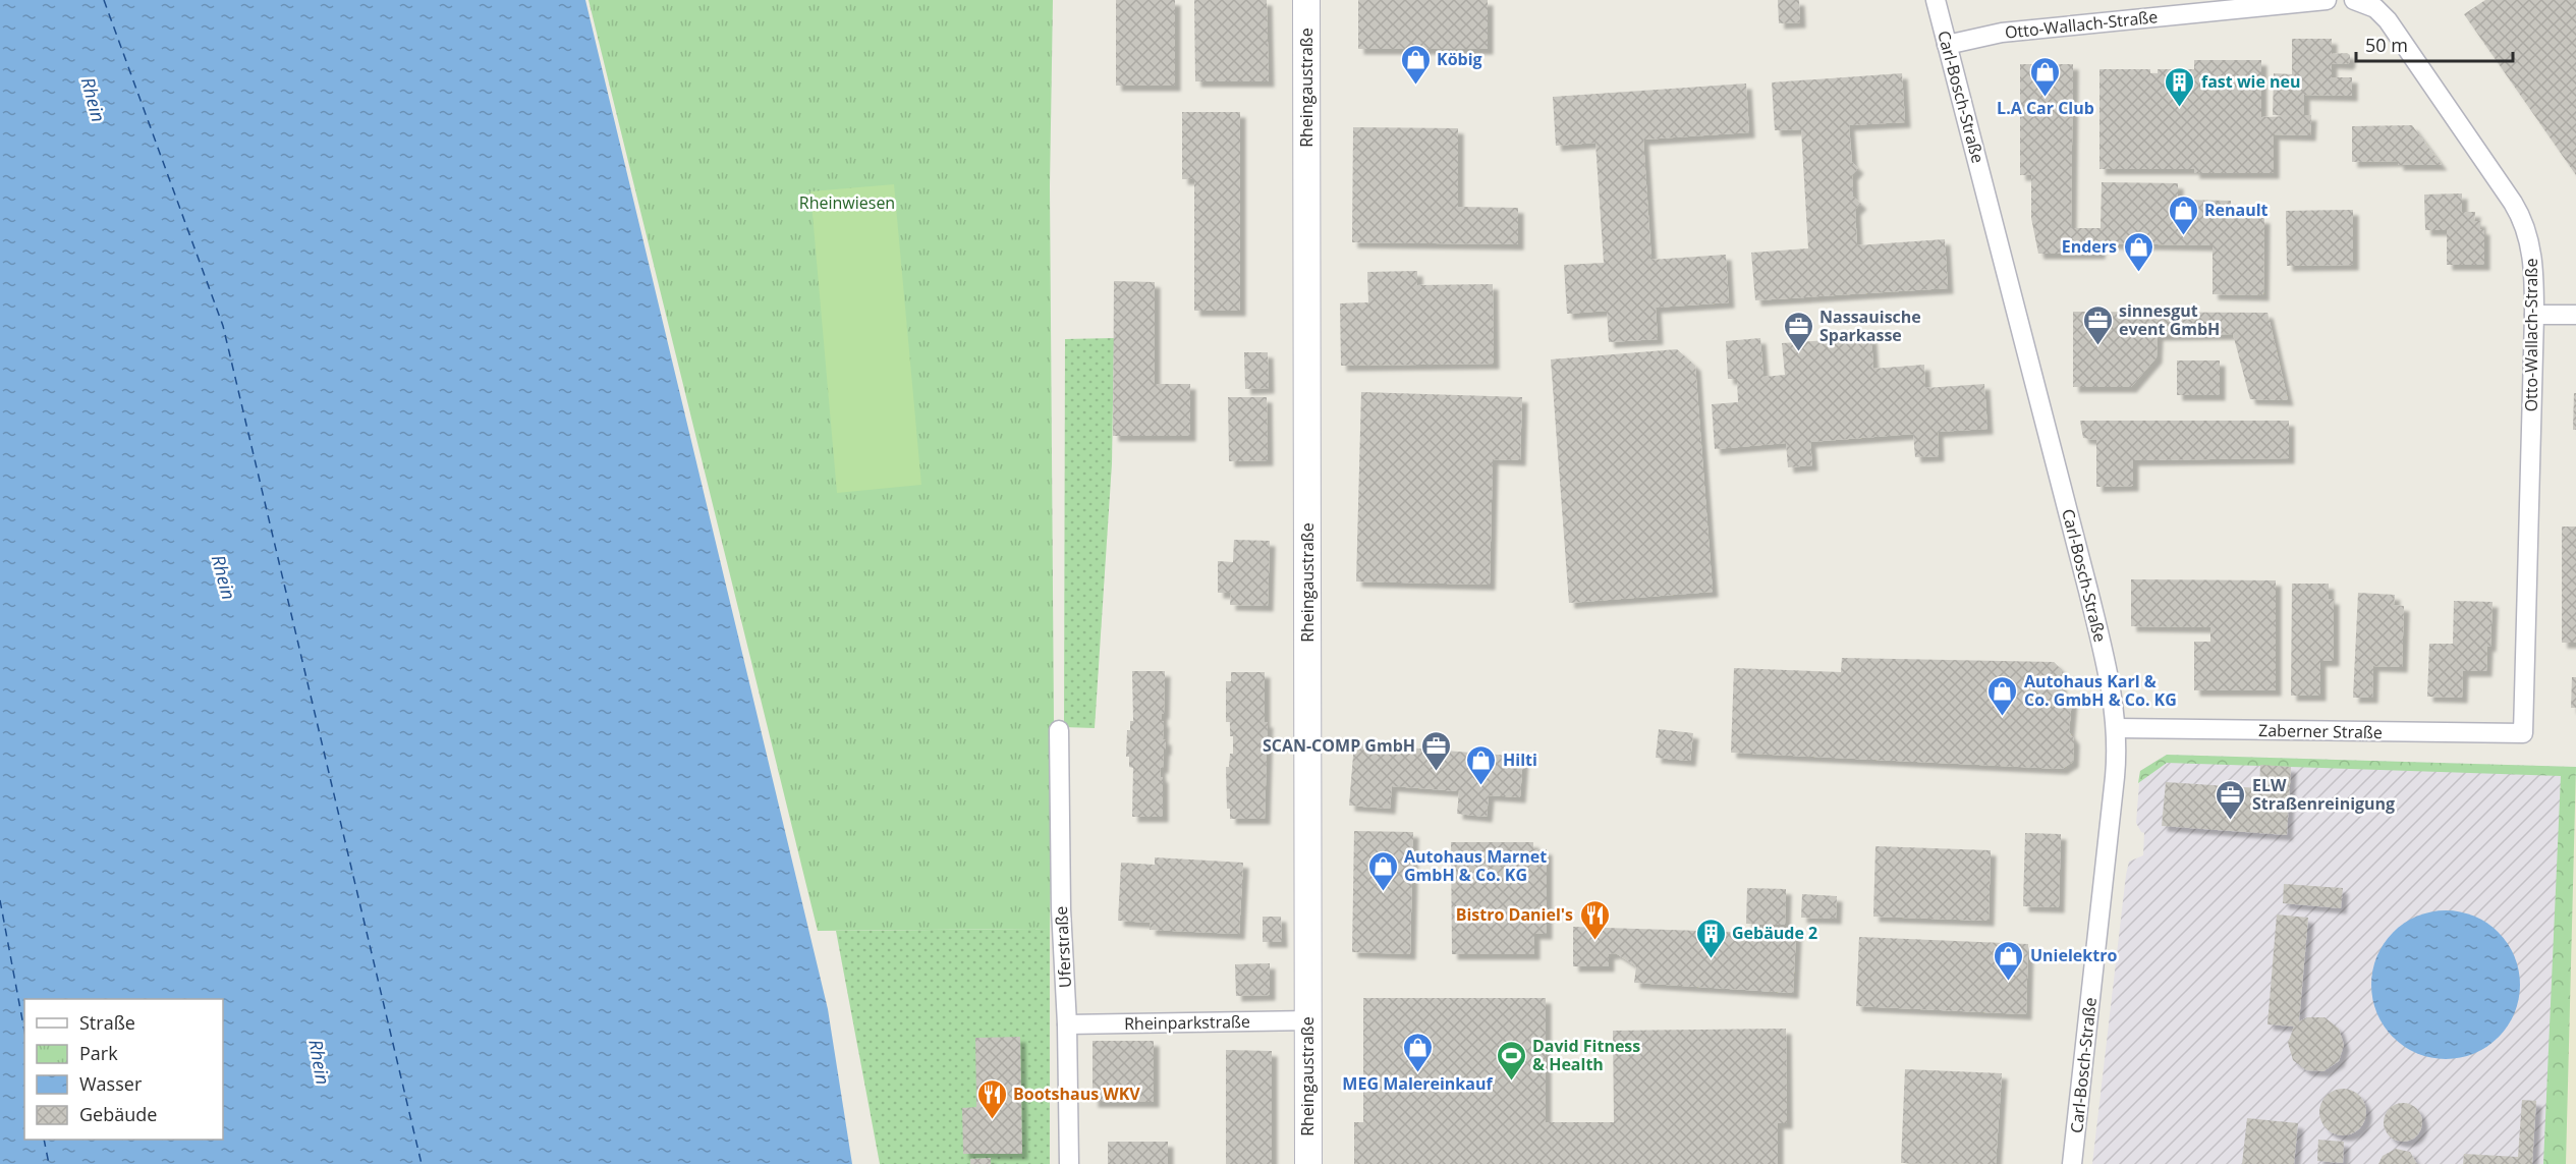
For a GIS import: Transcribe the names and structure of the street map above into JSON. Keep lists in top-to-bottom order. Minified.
{"streets":{"street":["Otto-Wallach-Straße","Rheingaustraße","Carl-Bosch-Straße","Zaberner Straße","Uferstraße","Rheinparkstraße"]},"crossings":[["Otto-Wallach-Straße","Carl-Bosch-Straße"],["Otto-Wallach-Straße","Zaberner Straße"],["Rheingaustraße","Rheinparkstraße"],["Carl-Bosch-Straße","Zaberner Straße"],["Uferstraße","Rheinparkstraße"]],"water":["Rhein"],"parks":["Rheinwiesen"],"places":{"shop":["Köbig","L.A Car Club","Renault","Enders","Autohaus Karl & Co. GmbH & Co. KG","Hilti","Autohaus Marnet GmbH & Co. KG","Unielektro","MEG Malereinkauf"],"building":["fast wie neu","Gebäude 2"],"office":["sinnesgut event GmbH","Nassauische Sparkasse","SCAN-COMP GmbH","ELW Straßenreinigung"],"restaurant":["Bistro Daniel's","Bootshaus WKV"],"sports":["David Fitness & Health"]},"legend":["Straße","Park","Wasser","Gebäude"],"scale_bar":"50 m"}
